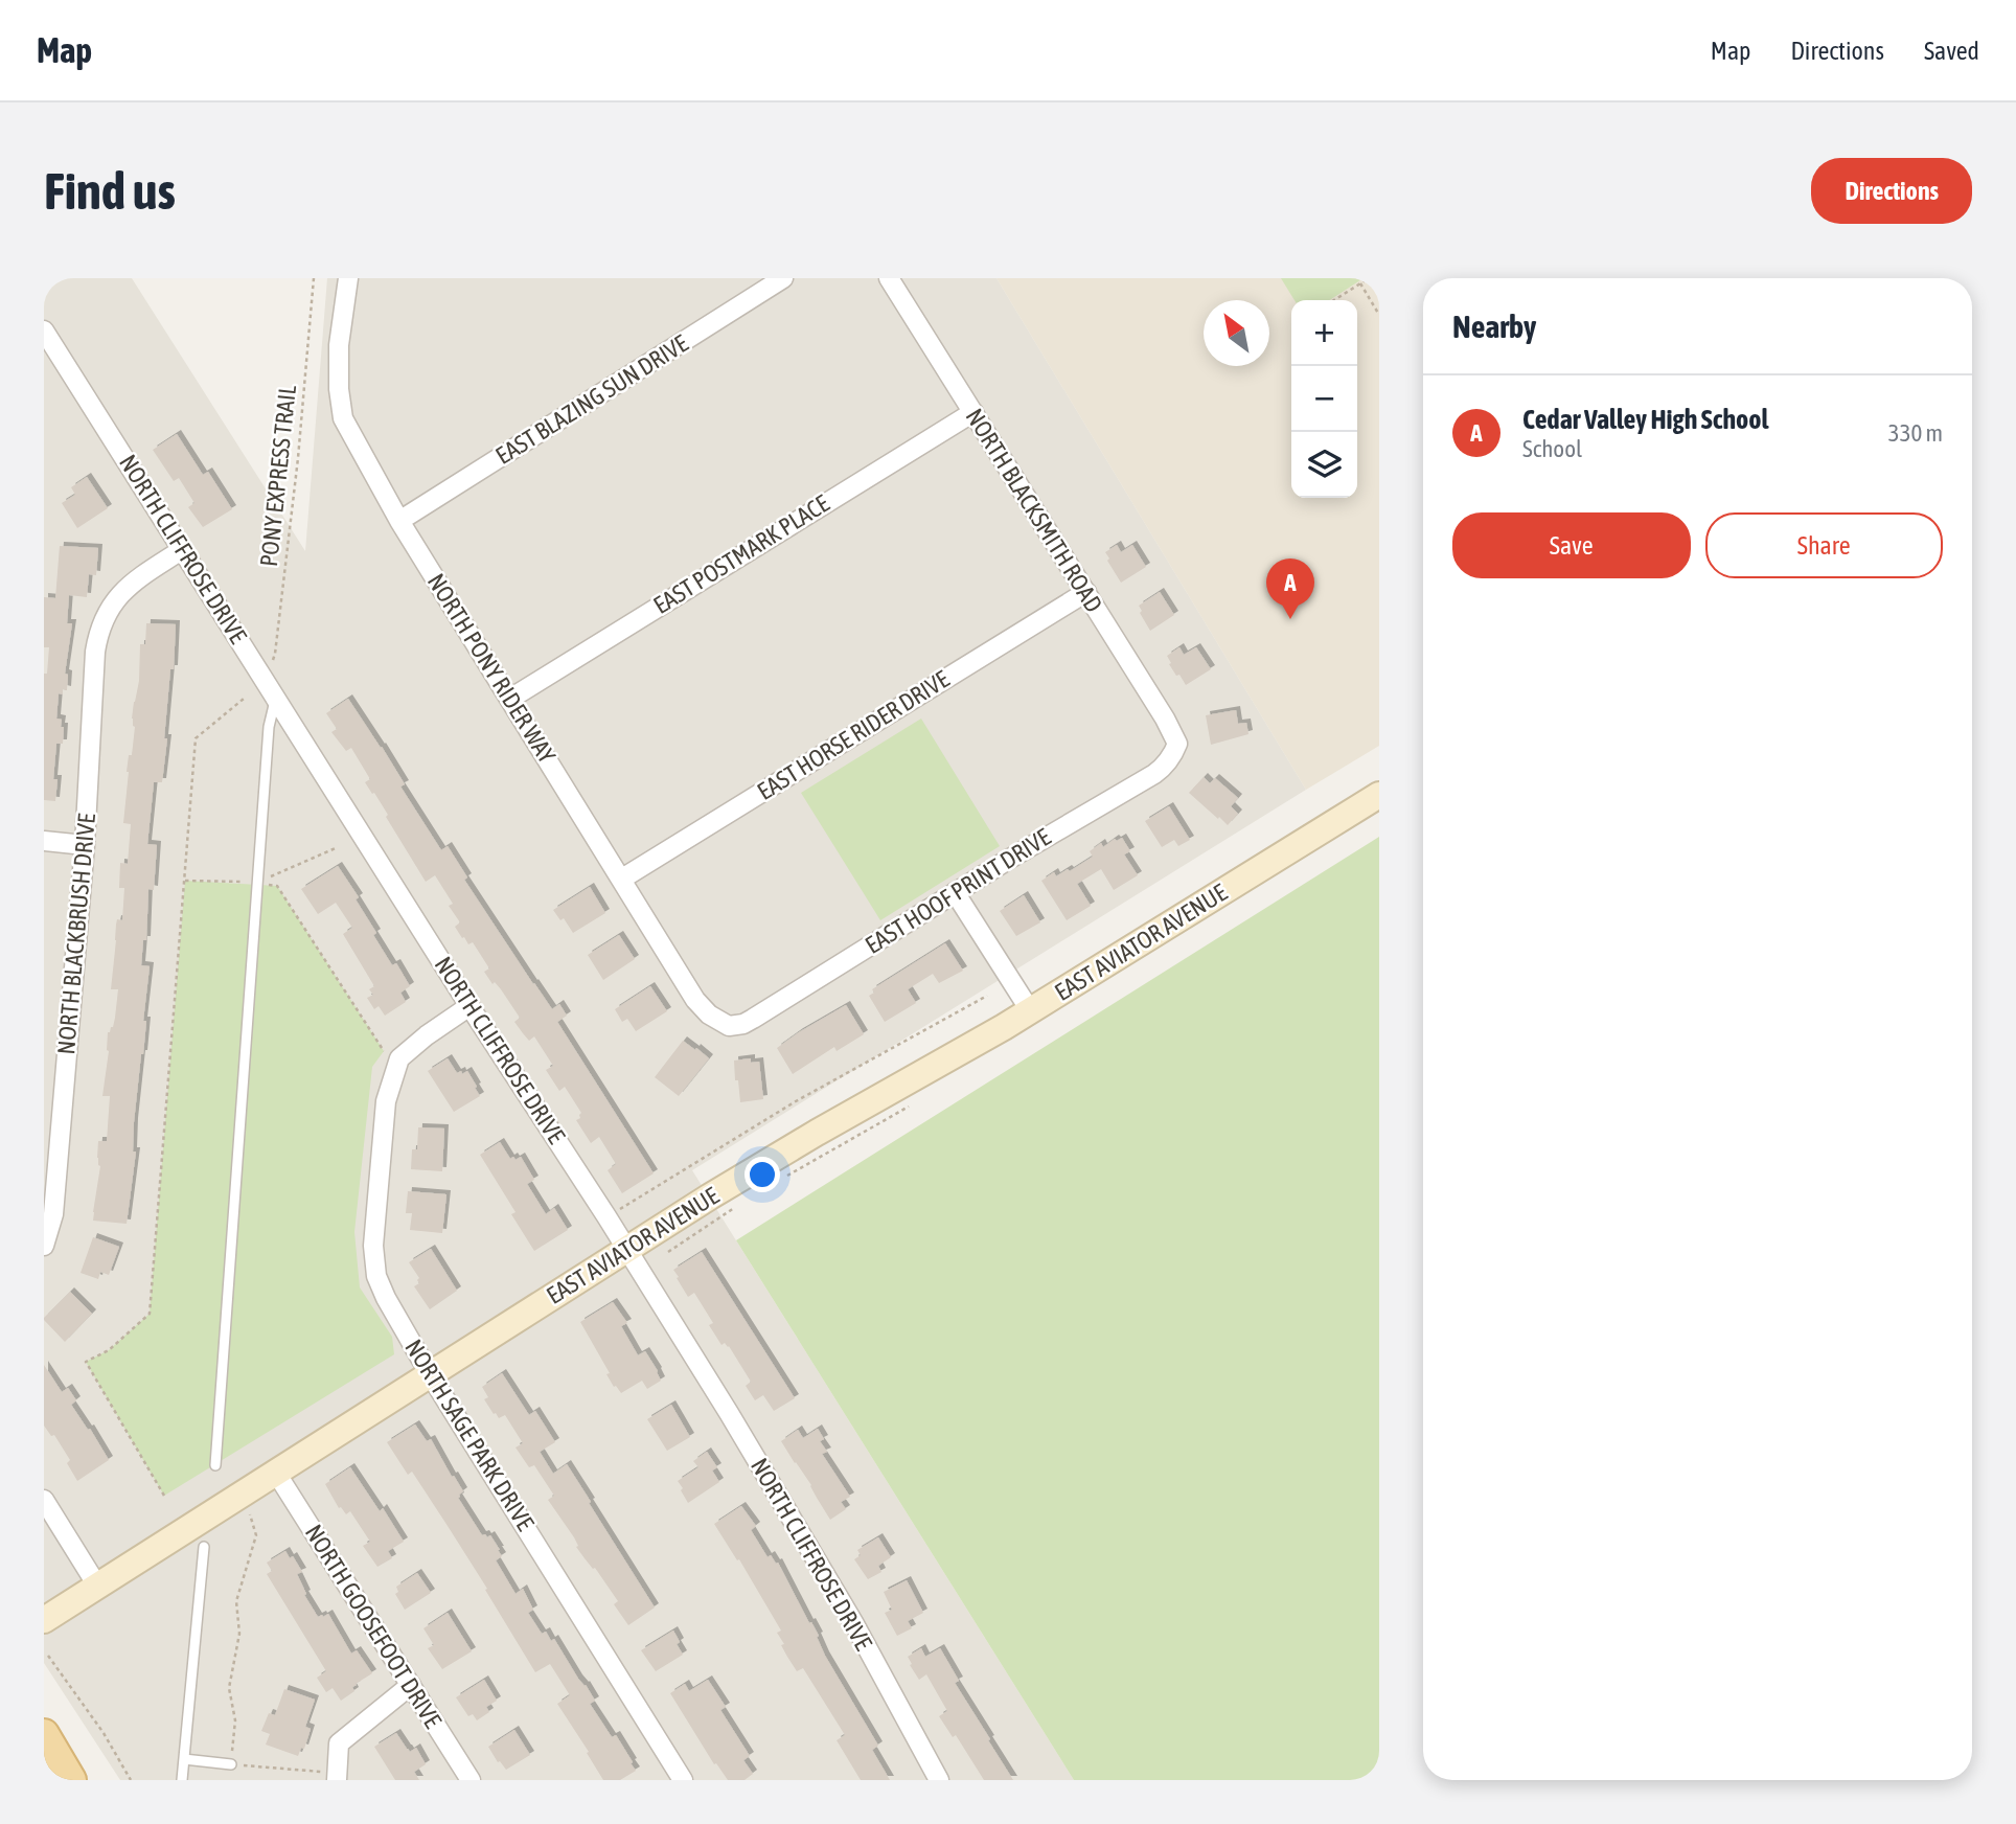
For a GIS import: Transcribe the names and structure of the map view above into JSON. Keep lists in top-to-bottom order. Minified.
{"streets":{"street":["EAST BLAZING SUN DRIVE","NORTH BLACKSMITH ROAD","NORTH CLIFFROSE DRIVE","EAST POSTMARK PLACE","NORTH PONY RIDER WAY","EAST HORSE RIDER DRIVE","EAST HOOF PRINT DRIVE","NORTH BLACKBRUSH DRIVE","EAST AVIATOR AVENUE","NORTH SAGE PARK DRIVE","NORTH GOOSEFOOT DRIVE"],"path":["PONY EXPRESS TRAIL"]},"crossings":[["EAST BLAZING SUN DRIVE","NORTH PONY RIDER WAY"],["PONY EXPRESS TRAIL","NORTH CLIFFROSE DRIVE"],["NORTH BLACKSMITH ROAD","EAST POSTMARK PLACE"],["NORTH BLACKSMITH ROAD","EAST HORSE RIDER DRIVE"],["NORTH BLACKSMITH ROAD","EAST HOOF PRINT DRIVE"],["NORTH CLIFFROSE DRIVE","NORTH BLACKBRUSH DRIVE"],["NORTH CLIFFROSE DRIVE","EAST AVIATOR AVENUE"],["EAST POSTMARK PLACE","NORTH PONY RIDER WAY"],["NORTH PONY RIDER WAY","EAST HORSE RIDER DRIVE"],["NORTH PONY RIDER WAY","EAST HOOF PRINT DRIVE"],["EAST AVIATOR AVENUE","NORTH SAGE PARK DRIVE"],["EAST AVIATOR AVENUE","NORTH GOOSEFOOT DRIVE"]],"north":"top left","page":{"header":"Map","nav":["Map","Directions","Saved"],"buttons":["Directions",["Save","Share"]],"title":"Find us","heading":"Nearby","map_buttons":["+","−"],"list":[{"mark":"A","name":"Cedar Valley High School","note":"School","value":"330 m"}],"pins":"A"}}
